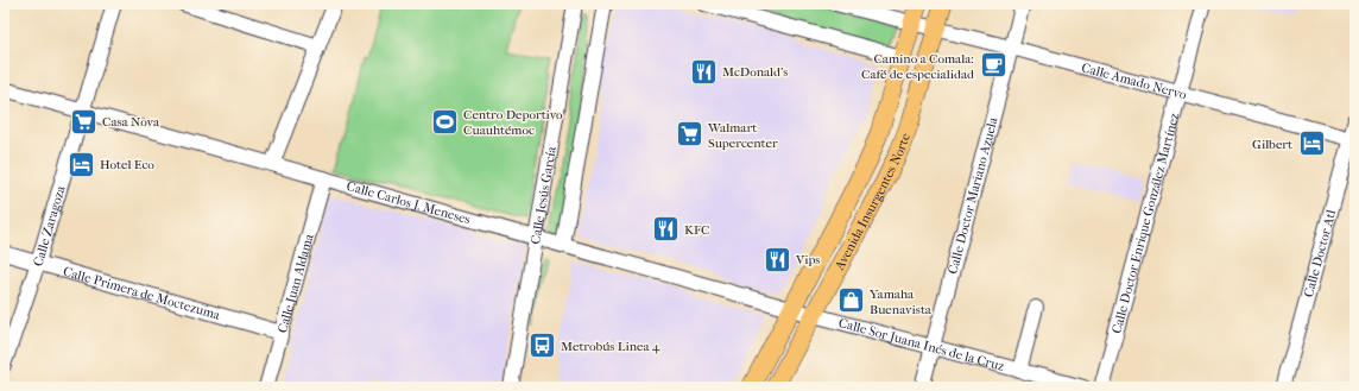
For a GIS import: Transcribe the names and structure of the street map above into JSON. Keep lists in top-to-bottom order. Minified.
{"streets":{"main road":["Avenida Insurgentes Norte"],"street":["Calle Amado Nervo","Calle Jesús García","Calle Doctor Mariano Azuela","Calle Carlos J. Meneses","Calle Doctor Enrique González Martínez","Calle Zaragoza","Calle Doctor Atl","Calle Juan Aldama","Calle Primera de Moctezuma","Calle Sor Juana Inés de la Cruz"]},"crossings":[["Calle Amado Nervo","Calle Doctor Mariano Azuela"],["Calle Amado Nervo","Avenida Insurgentes Norte"],["Calle Amado Nervo","Calle Doctor Enrique González Martínez"],["Calle Amado Nervo","Calle Doctor Atl"],["Calle Jesús García","Calle Carlos J. Meneses"],["Calle Doctor Mariano Azuela","Calle Sor Juana Inés de la Cruz"],["Avenida Insurgentes Norte","Calle Carlos J. Meneses"],["Avenida Insurgentes Norte","Calle Sor Juana Inés de la Cruz"],["Calle Carlos J. Meneses","Calle Zaragoza"],["Calle Carlos J. Meneses","Calle Juan Aldama"],["Calle Carlos J. Meneses","Calle Sor Juana Inés de la Cruz"],["Calle Zaragoza","Calle Primera de Moctezuma"],["Calle Juan Aldama","Calle Primera de Moctezuma"]],"places":{"cafe":["Camino a Comala: Café de especialidad"],"restaurant":["McDonald's","KFC","Vips"],"supermarket":["Casa Nova","Walmart Supercenter"],"sports":["Centro Deportivo Cuauhtémoc"],"hotel":["Gilbert","Hotel Eco"],"shop":["Yamaha Buenavista"],"bus stop":["Metrobús Linea 4"]}}
